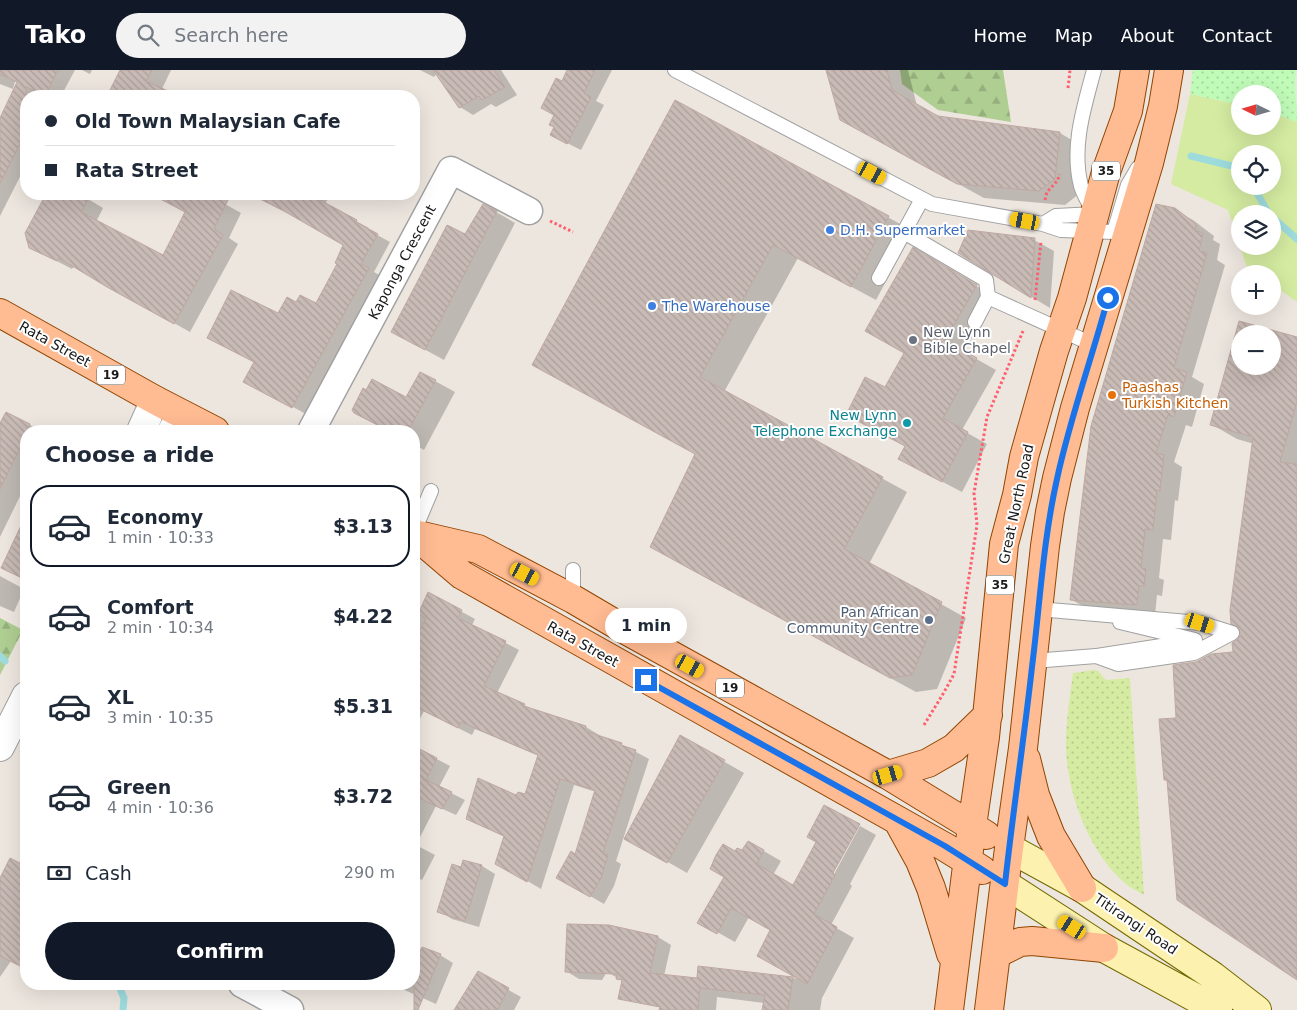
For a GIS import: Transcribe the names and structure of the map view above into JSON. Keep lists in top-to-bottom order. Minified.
{"streets":{"main road":["35","Rata Street","19","Great North Road","Titirangi Road"],"street":["Kaponga Crescent"]},"crossings":[["Rata Street","19"],["Rata Street","Great North Road"],["19","Great North Road"],["19","Titirangi Road"]],"places":["D.H. Supermarket","The Warehouse","New Lynn Bible Chapel","Paashas Turkish Kitchen","New Lynn Telephone Exchange","Pan African Community Centre"],"north":"left","page":{"header":"Tako","search":"Search here","nav":["Home","Map","About","Contact"],"map_buttons":["+","−"],"banner":["Old Town Malaysian Cafe","Rata Street"],"heading":"Choose a ride","list":[{"name":"Economy","note":"1 min · 10:33","value":"$3.13"},{"name":"Comfort","note":"2 min · 10:34","value":"$4.22"},{"name":"XL","note":"3 min · 10:35","value":"$5.31"},{"name":"Green","note":"4 min · 10:36","value":"$3.72"}],"bubble":"1 min","pay":["Cash","290 m"],"buttons":"Confirm"}}
